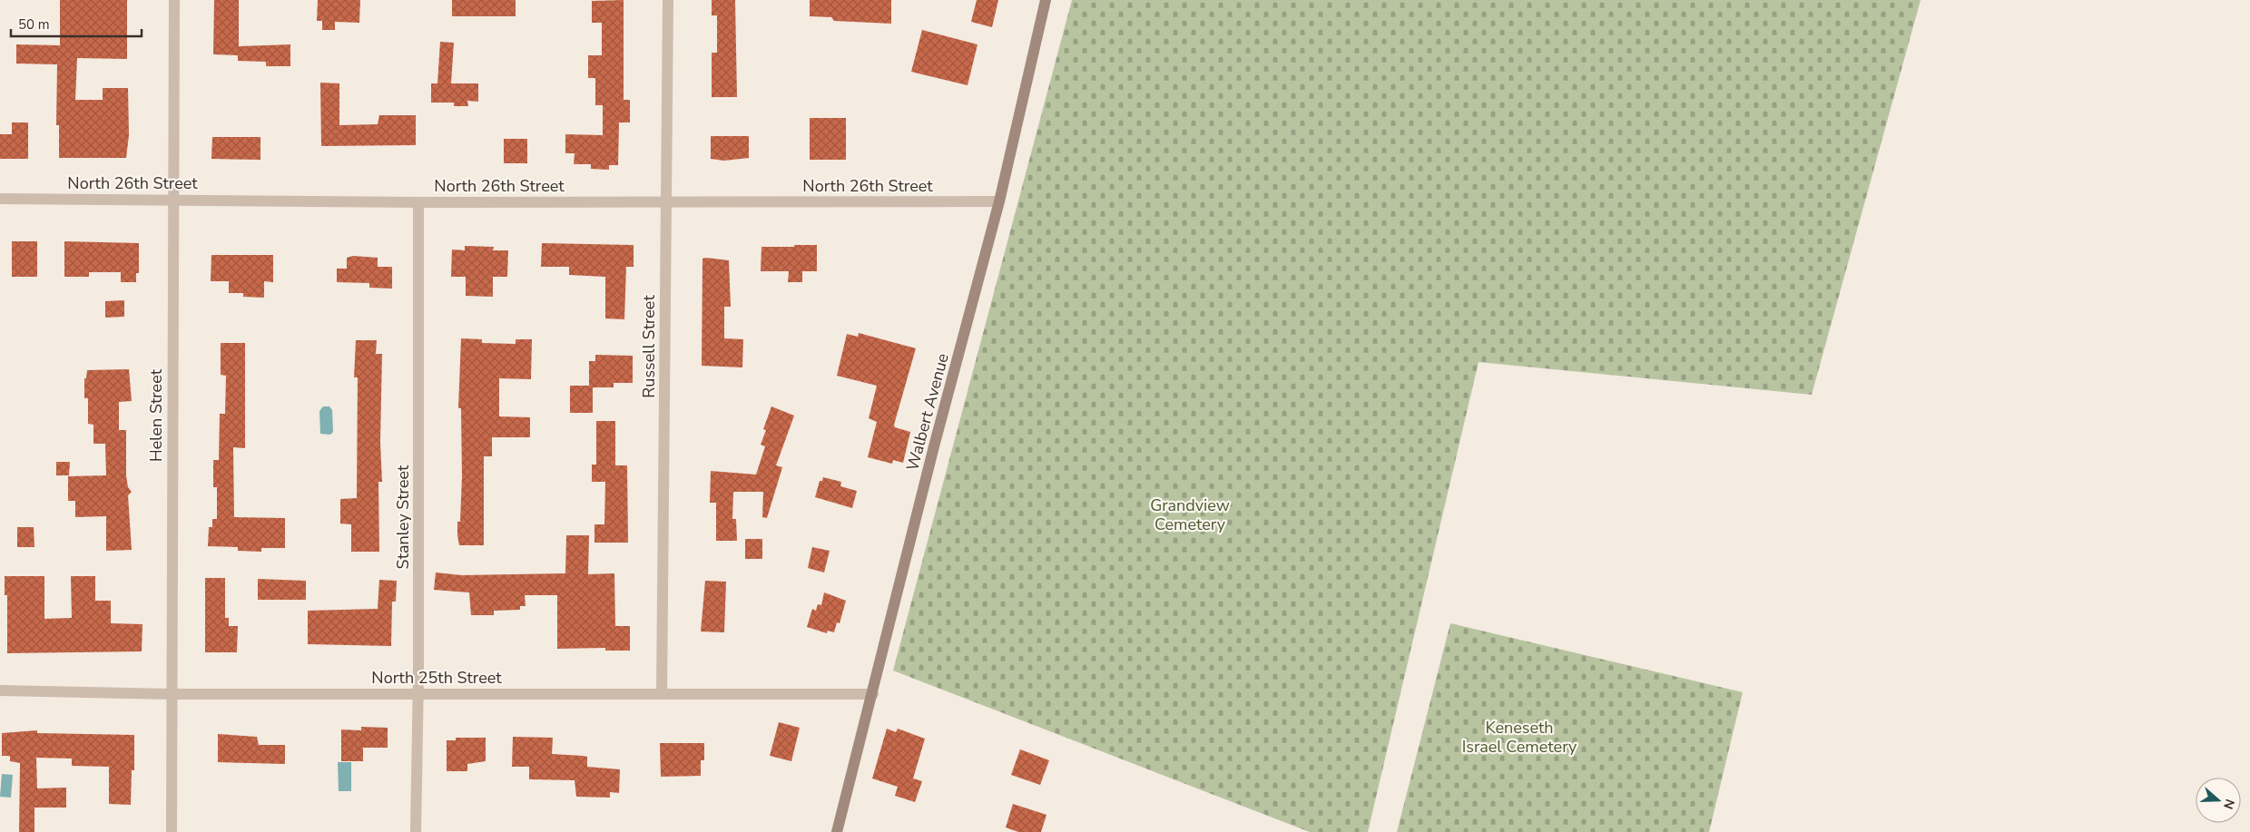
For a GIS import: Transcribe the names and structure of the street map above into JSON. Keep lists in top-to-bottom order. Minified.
{"streets":{"main road":["Walbert Avenue"],"street":["North 26th Street","Russell Street","Helen Street","Stanley Street","North 25th Street"]},"crossings":[["North 26th Street","Russell Street"],["North 26th Street","Walbert Avenue"],["North 26th Street","Helen Street"],["North 26th Street","Stanley Street"],["Russell Street","North 25th Street"],["Walbert Avenue","North 25th Street"],["Helen Street","North 25th Street"],["Stanley Street","North 25th Street"]],"parks":["Grandview Cemetery","Keneseth Israel Cemetery"],"scale_bar":"50 m","north":"right"}
